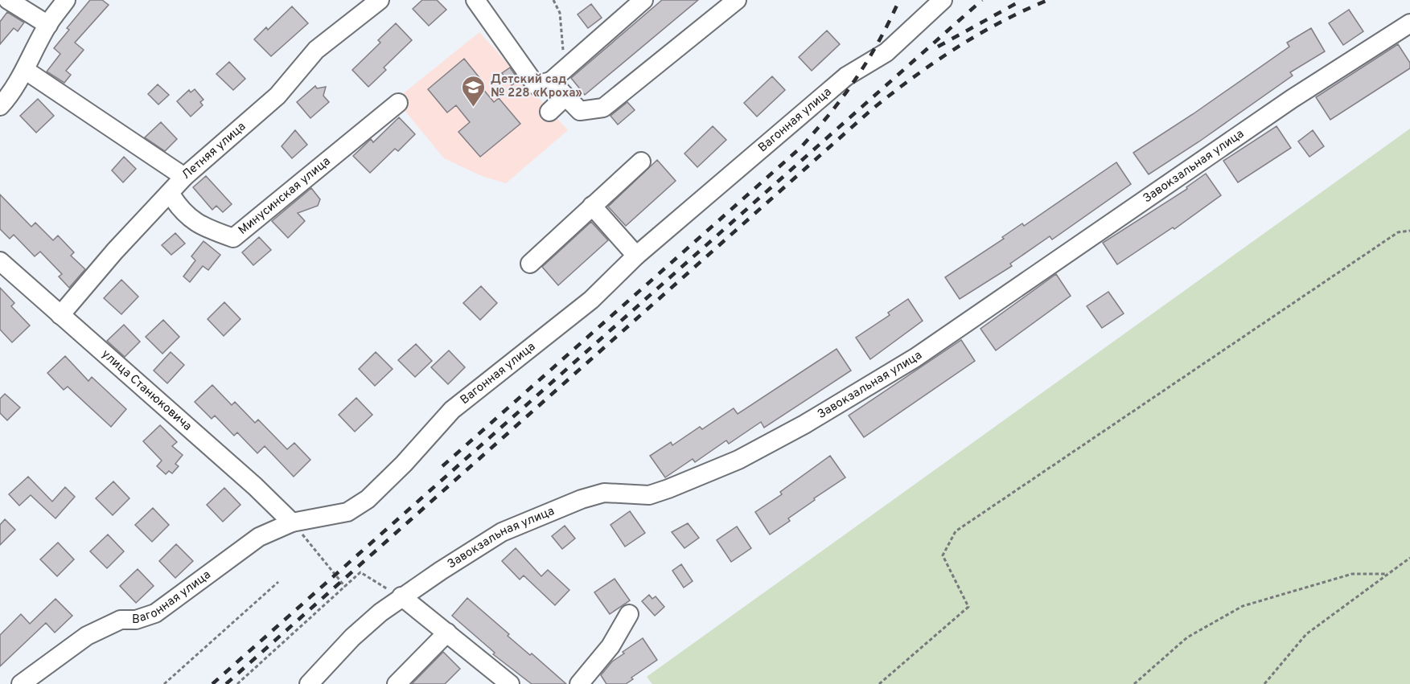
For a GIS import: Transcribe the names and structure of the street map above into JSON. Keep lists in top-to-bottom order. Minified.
{"streets":{"street":["Вагонная улица","Летняя улица","Завокзальная улица","Минусинская улица","улица Станюковича"]},"crossings":[["Вагонная улица","улица Станюковича"],["Летняя улица","Минусинская улица"],["Летняя улица","улица Станюковича"]],"places":{"school or university":["Детский сад № 228 «Кроха»"]}}
